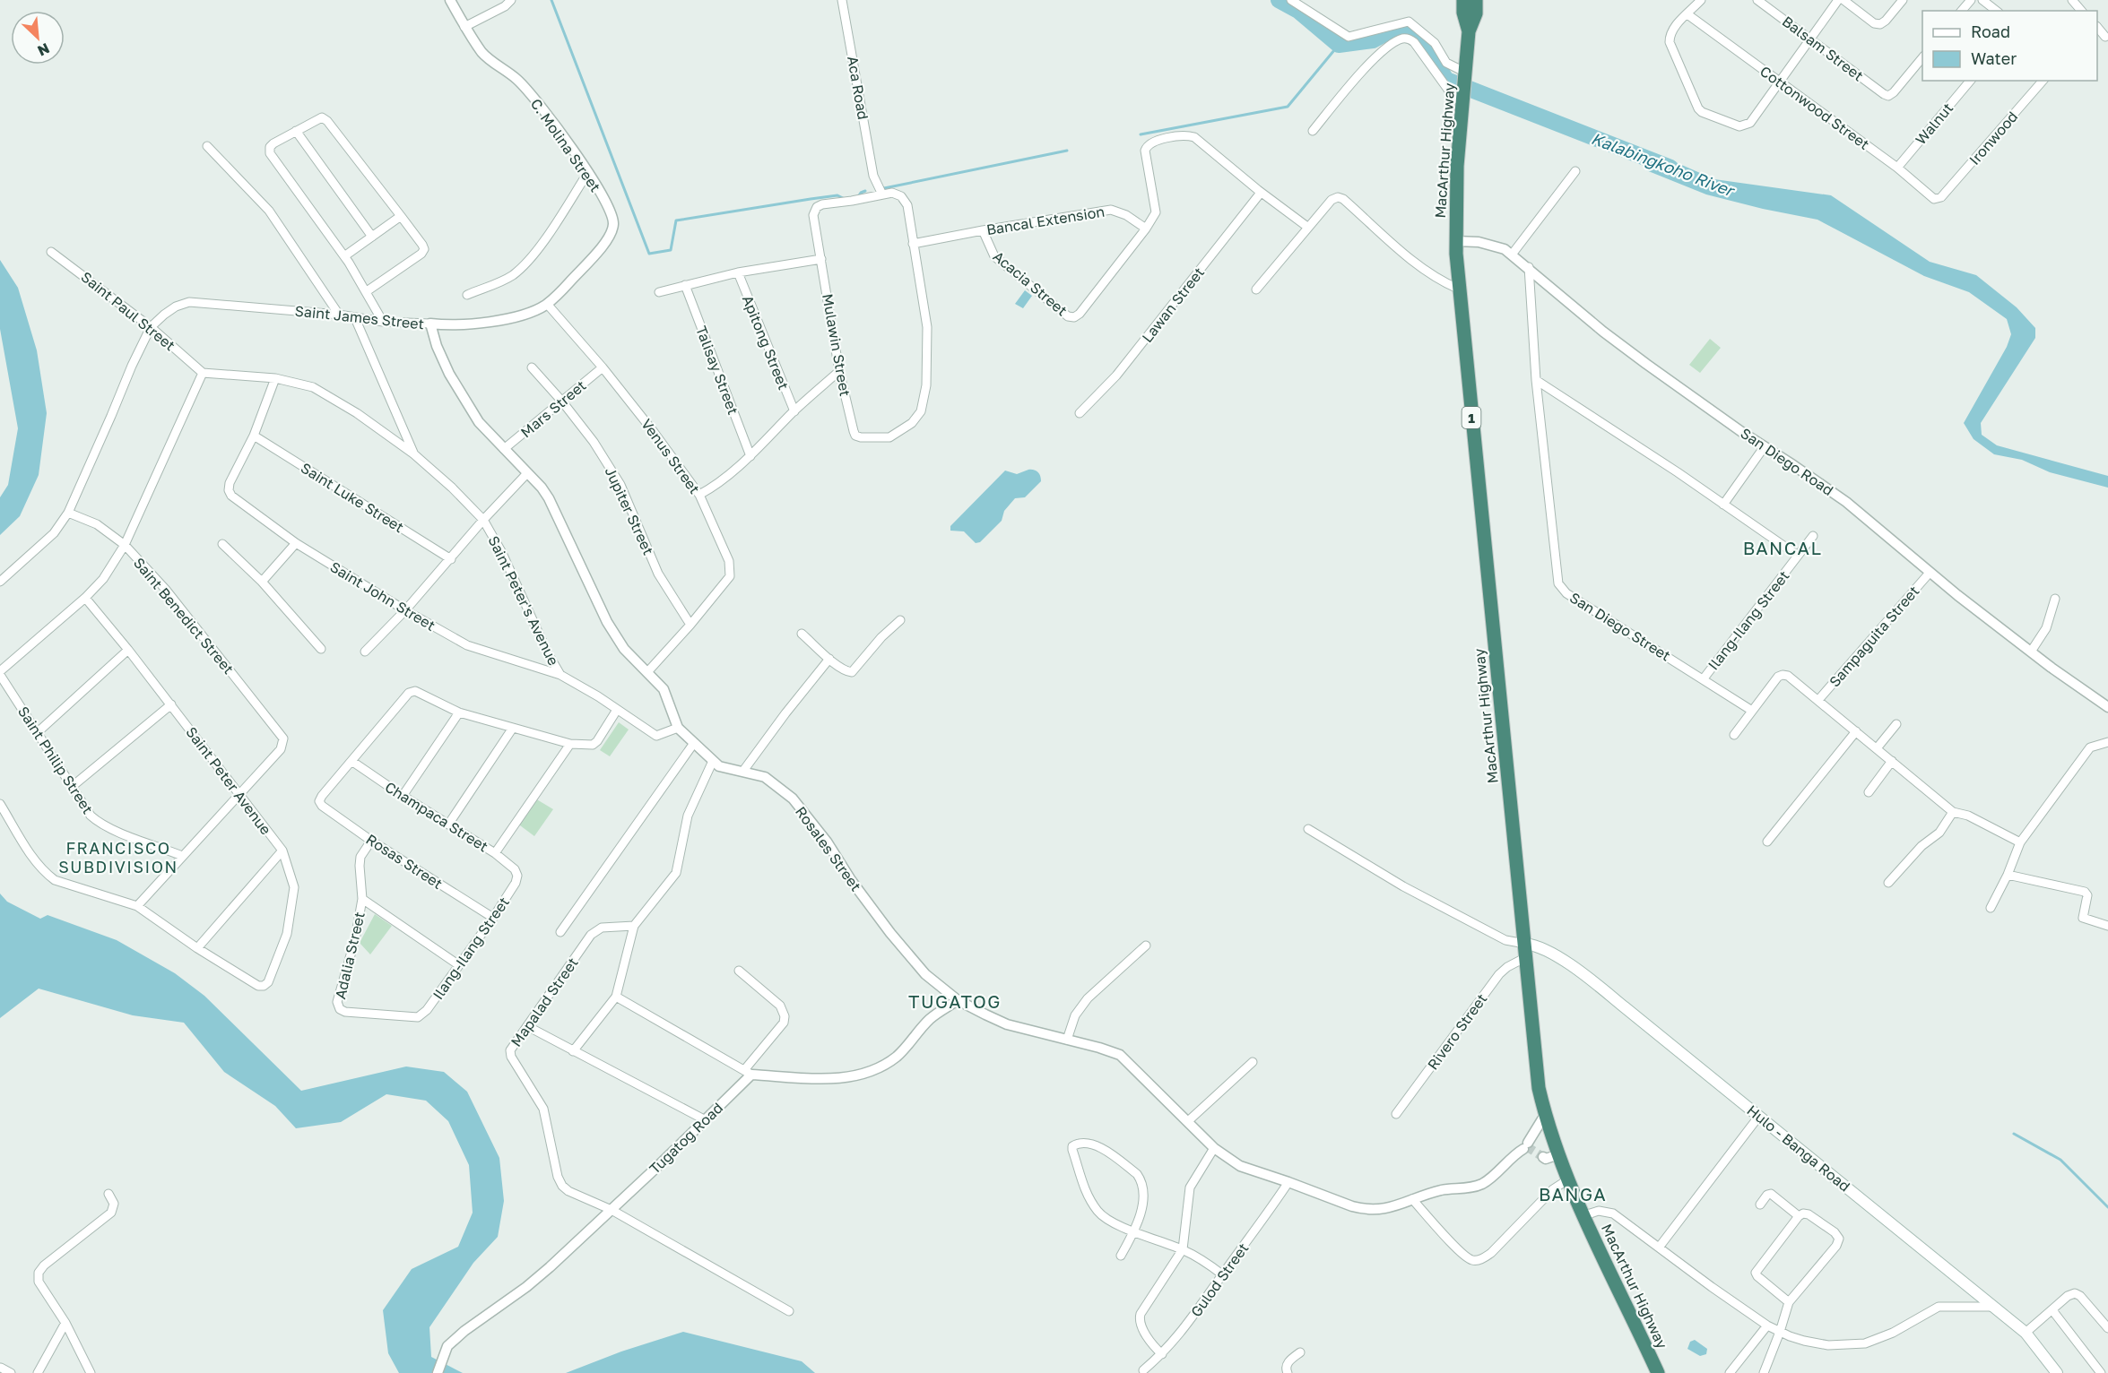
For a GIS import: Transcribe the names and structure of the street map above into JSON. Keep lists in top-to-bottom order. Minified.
{"streets":{"highway":["MacArthur Highway","1"],"main road":["Hulo - Banga Road"],"street":["Balsam Street","Aca Road","Cottonwood Street","Walnut","Ironwood","C. Molina Street","Bancal Extension","Acacia Street","Lawan Street","Saint Paul Street","Saint James Street","Apitong Street","Mulawin Street","Talisay Street","Mars Street","Venus Street","San Diego Road","Saint Luke Street","Jupiter Street","Saint John Street","Saint Peter's Avenue","Saint Benedict Street","Ilang-Ilang Street","San Diego Street","Sampaguita Street","Saint Philip Street","Saint Peter Avenue","Champaca Street","Rosales Street","Rosas Street","Adalia Street","Mapalad Street","Rivero Street","Tugatog Road","Gulod Street"]},"crossings":[["Cottonwood Street","Walnut"],["Cottonwood Street","Ironwood"],["C. Molina Street","Saint James Street"],["C. Molina Street","Venus Street"],["MacArthur Highway","San Diego Road"],["MacArthur Highway","Rosales Street"],["MacArthur Highway","Rivero Street"],["MacArthur Highway","Hulo - Banga Road"],["Bancal Extension","Acacia Street"],["Bancal Extension","Mulawin Street"],["Saint Paul Street","Saint James Street"],["Saint Paul Street","Saint Peter's Avenue"],["Saint James Street","Mars Street"],["Saint James Street","Venus Street"],["Saint James Street","Saint Peter's Avenue"],["Saint James Street","Saint Benedict Street"],["Saint James Street","Rosales Street"],["Mars Street","Venus Street"],["Mars Street","Jupiter Street"],["Venus Street","Jupiter Street"],["San Diego Road","San Diego Street"],["San Diego Road","Sampaguita Street"],["Saint Luke Street","Saint John Street"],["Saint John Street","Saint Peter's Avenue"],["Saint Peter's Avenue","Rosales Street"],["Saint Benedict Street","Saint Philip Street"],["Saint Benedict Street","Saint Peter Avenue"],["Ilang-Ilang Street","San Diego Street"],["Ilang-Ilang Street","Champaca Street"],["Ilang-Ilang Street","Rosas Street"],["Ilang-Ilang Street","Adalia Street"],["Saint Philip Street","Saint Peter Avenue"],["Champaca Street","Rosas Street"],["Rosales Street","Gulod Street"],["Rosas Street","Adalia Street"],["Mapalad Street","Tugatog Road"],["Rivero Street","Hulo - Banga Road"]],"districts":["BANCAL","FRANCISCO SUBDIVISION","TUGATOG","BANGA"],"water":["Kalabingkoho River"],"legend":["Road","Water"],"north":"bottom right"}
